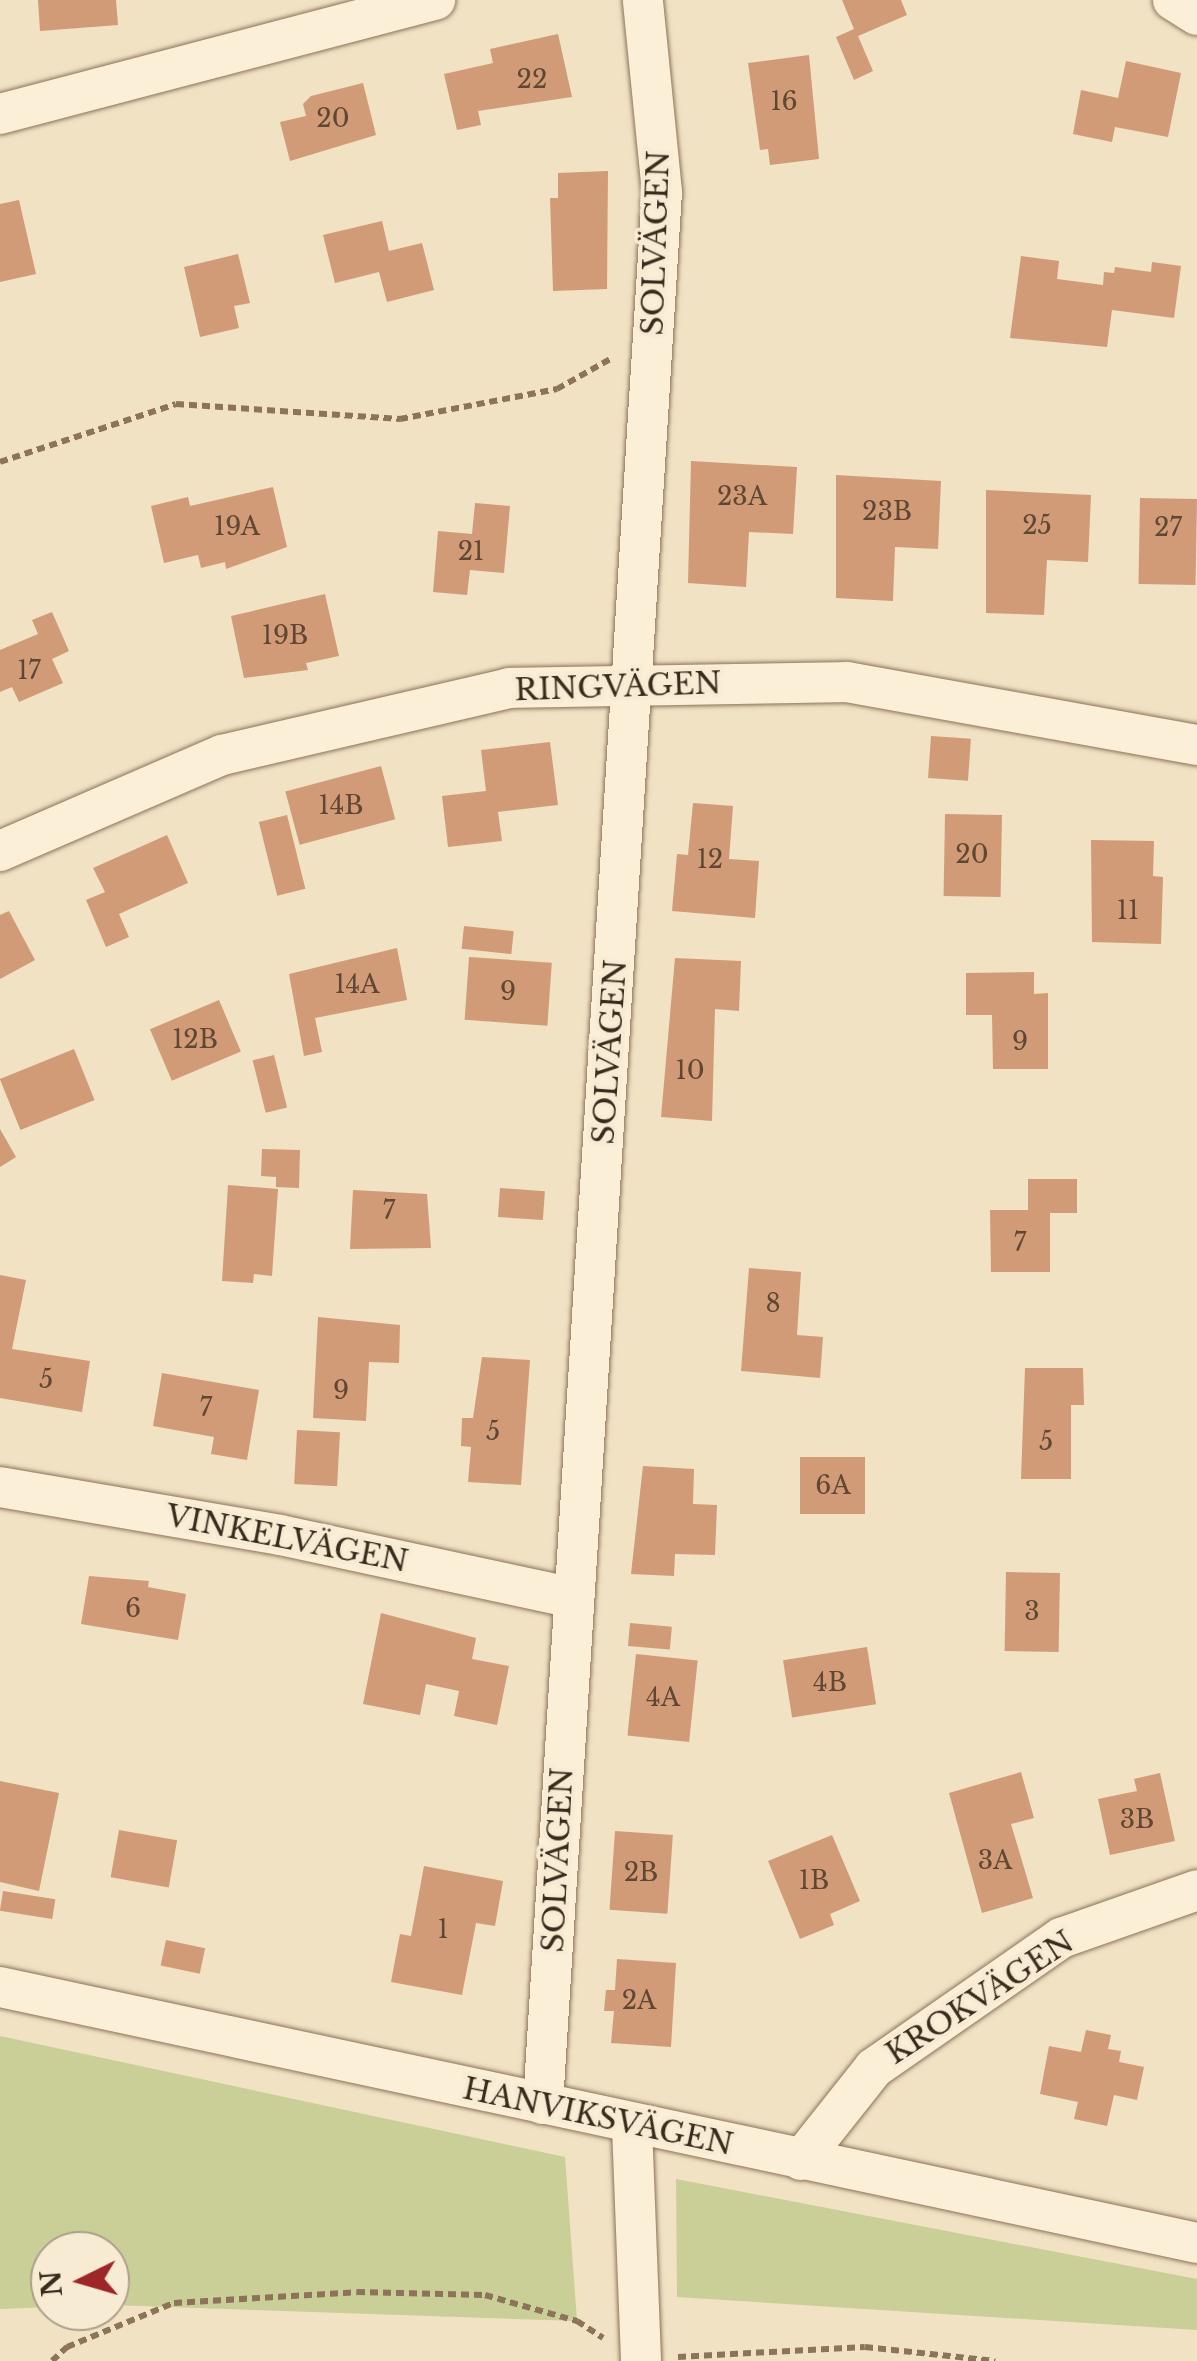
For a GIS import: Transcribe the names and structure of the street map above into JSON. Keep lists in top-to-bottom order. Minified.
{"streets":{"street":["SOLVÄGEN","RINGVÄGEN","VINKELVÄGEN","KROKVÄGEN","HANVIKSVÄGEN"]},"crossings":[["SOLVÄGEN","RINGVÄGEN"],["SOLVÄGEN","VINKELVÄGEN"],["SOLVÄGEN","HANVIKSVÄGEN"],["KROKVÄGEN","HANVIKSVÄGEN"]],"house_numbers":["22","16","20","23A","23B","25","19A","27","21","19B","17","14B","20","12","11","14A","9","12B","9","10","7","7","8","5","9","7","5","5","6A","6","3","4B","4A","3B","3A","2B","1B","1","2A"],"north":"left"}
